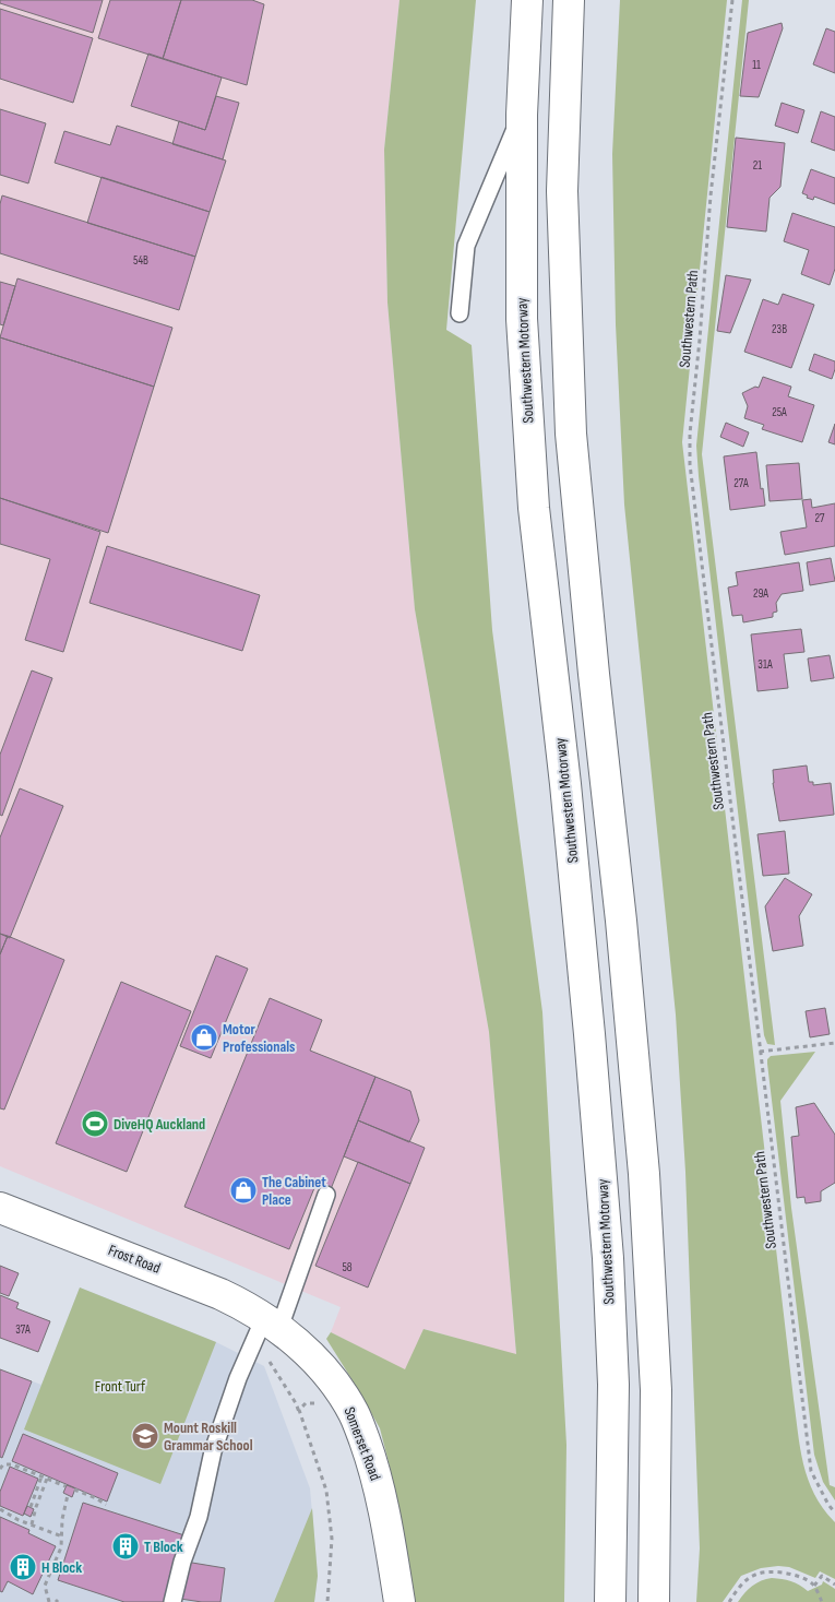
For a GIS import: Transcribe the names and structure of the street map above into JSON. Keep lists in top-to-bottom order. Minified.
{"streets":{"main road":["Southwestern Motorway","Frost Road","Somerset Road"],"path":["Southwestern Path"]},"crossings":[["Frost Road","Somerset Road"]],"parks":["Front Turf"],"places":{"shop":["Motor Professionals","The Cabinet Place"],"sports":["DiveHQ Auckland"],"school or university":["Mount Roskill Grammar School"],"building":["T Block","H Block"]},"house_numbers":["11","21","54B","23B","25A","27A","27","29A","31A","58","37A"]}
